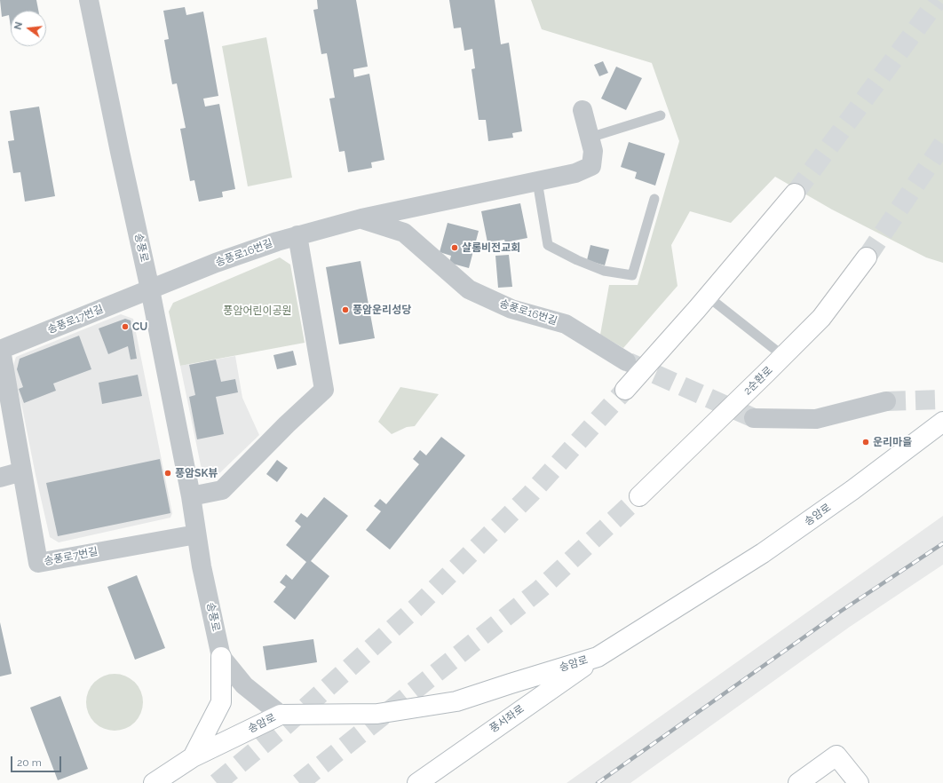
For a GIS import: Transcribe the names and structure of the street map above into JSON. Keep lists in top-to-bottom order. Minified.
{"streets":{"main road":["2순환로","송암로","풍서좌로"],"street":["송풍로","송풍로16번길","송풍로17번길","송풍로7번길"]},"crossings":[["송풍로","송풍로16번길"],["송풍로","송풍로17번길"],["송풍로","송암로"],["송풍로","송풍로7번길"],["송풍로16번길","송풍로17번길"],["송풍로17번길","송풍로7번길"],["송암로","풍서좌로"]],"parks":["풍암어린이공원"],"places":["샬롬비전교회","풍암운리성당","CU","운리마을","풍암SK뷰"],"scale_bar":"20 m","north":"left"}
